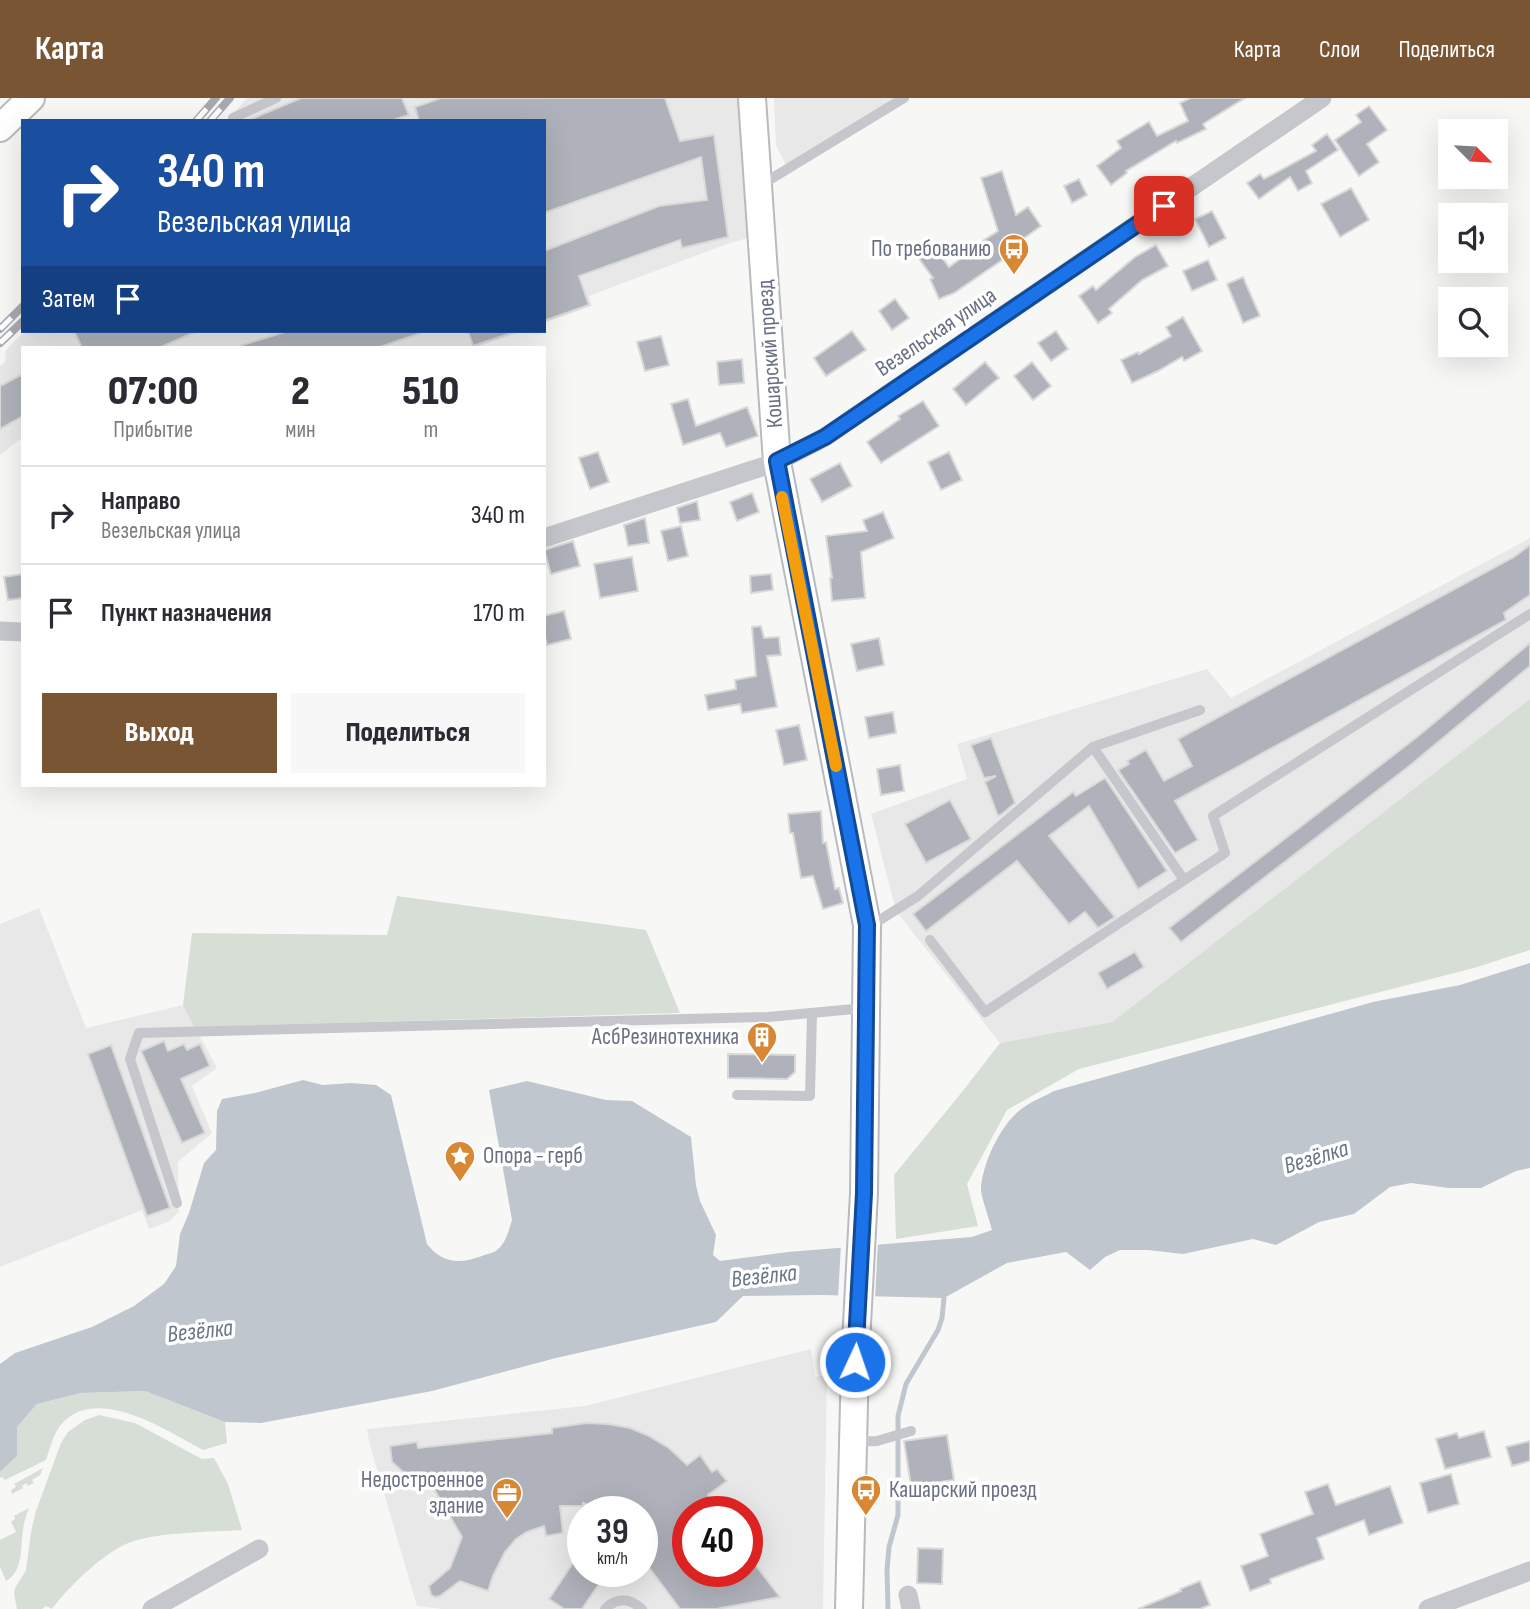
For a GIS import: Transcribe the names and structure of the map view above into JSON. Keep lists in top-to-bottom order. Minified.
{"streets":{"street":["Везельская улица","Кошарский проезд"]},"crossings":[["Везельская улица","Кошарский проезд"]],"water":["Везёлка"],"places":{"bus stop":["По требованию","Кашарский проезд"],"building":["АсбРезинотехника"],"place":["Опора - герб"],"office":["Недостроенное здание"]},"north":"bottom right","page":{"header":"Карта","nav":["Карта","Слои","Поделиться"],"turn":["340 m","Везельская улица"],"then":"Затем","eta":["07:00","Прибытие","2","мин","510","m"],"list":[{"name":"Направо","note":"Везельская улица","value":"340 m"},{"name":"Пункт назначения","value":"170 m"}],"buttons":["Выход","Поделиться"],"speed":"39 km/h","limit":"40"}}
